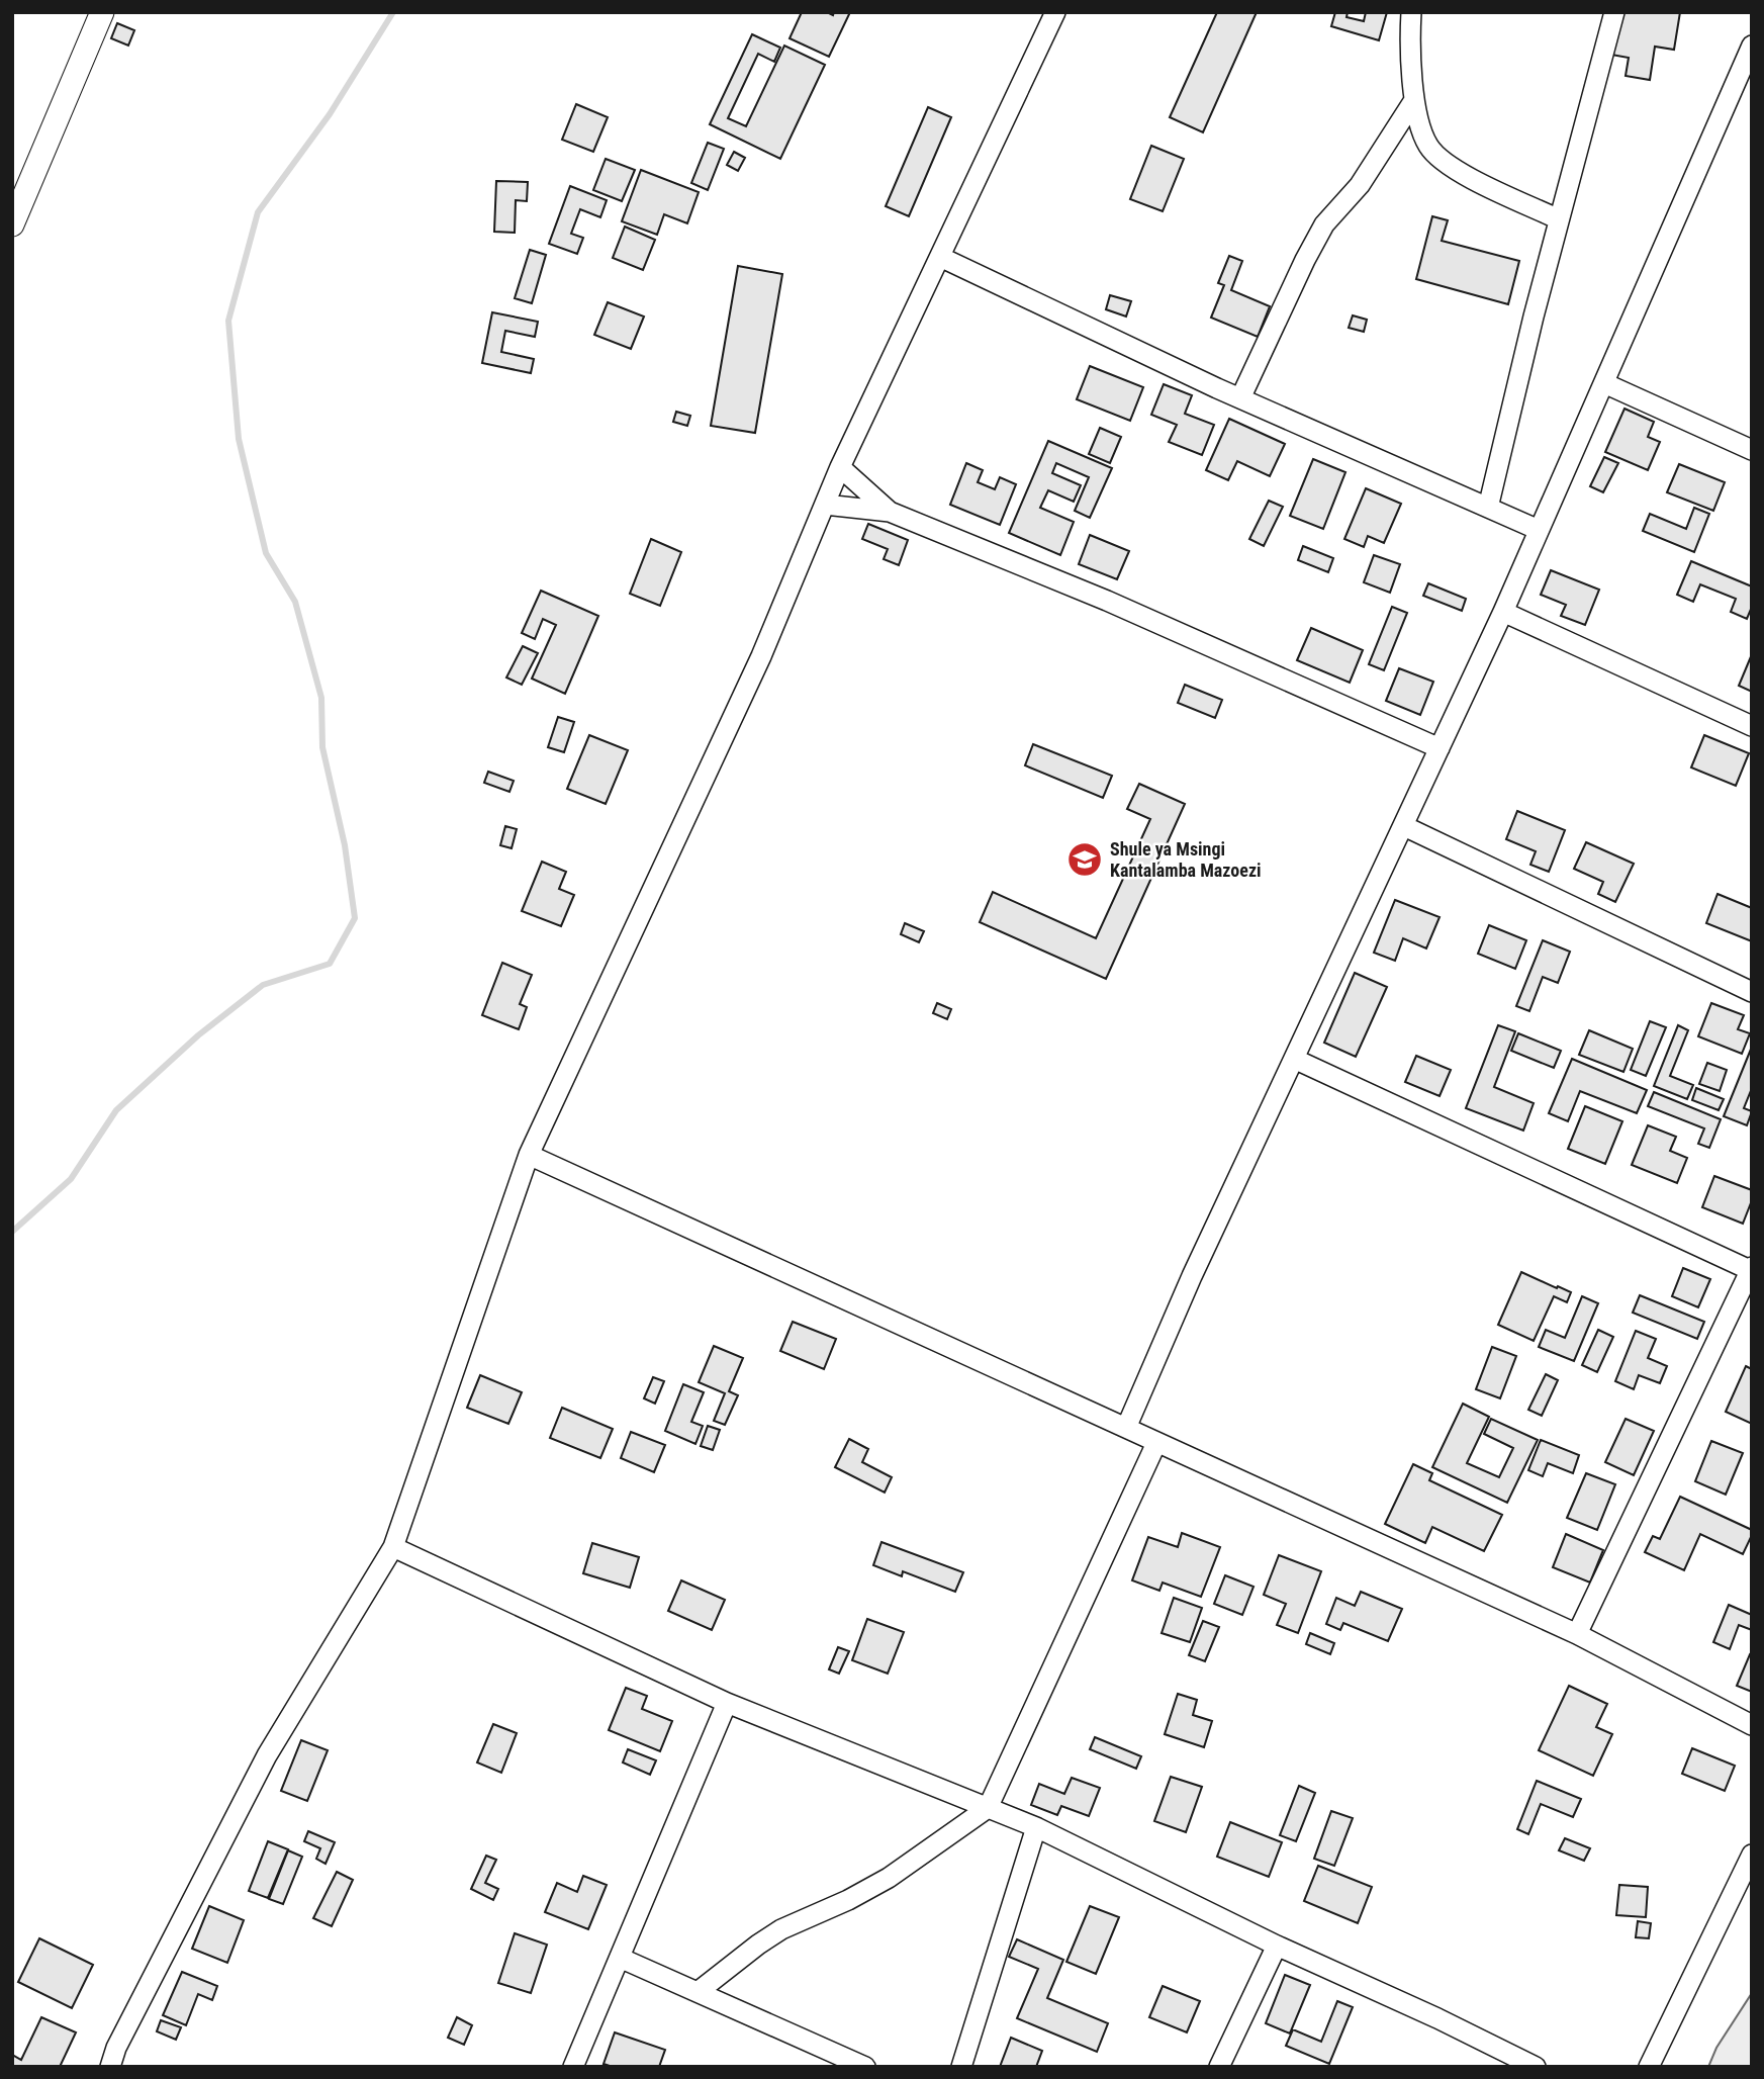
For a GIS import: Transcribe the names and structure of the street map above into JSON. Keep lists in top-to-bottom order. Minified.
{"places":{"school or university":["Shule ya Msingi Kantalamba Mazoezi"]}}
